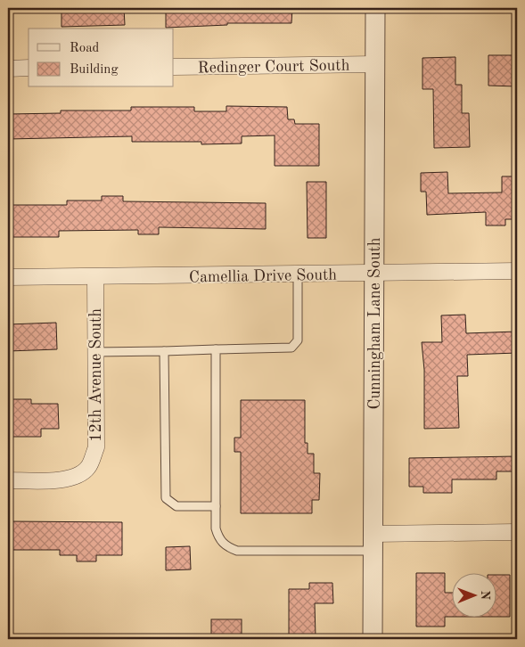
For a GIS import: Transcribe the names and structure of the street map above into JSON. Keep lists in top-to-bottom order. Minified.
{"streets":{"street":["Redinger Court South","Camellia Drive South","Cunningham Lane South","12th Avenue South"]},"crossings":[["Redinger Court South","Cunningham Lane South"],["Camellia Drive South","Cunningham Lane South"],["Camellia Drive South","12th Avenue South"]],"legend":["Road","Building"],"north":"right"}
